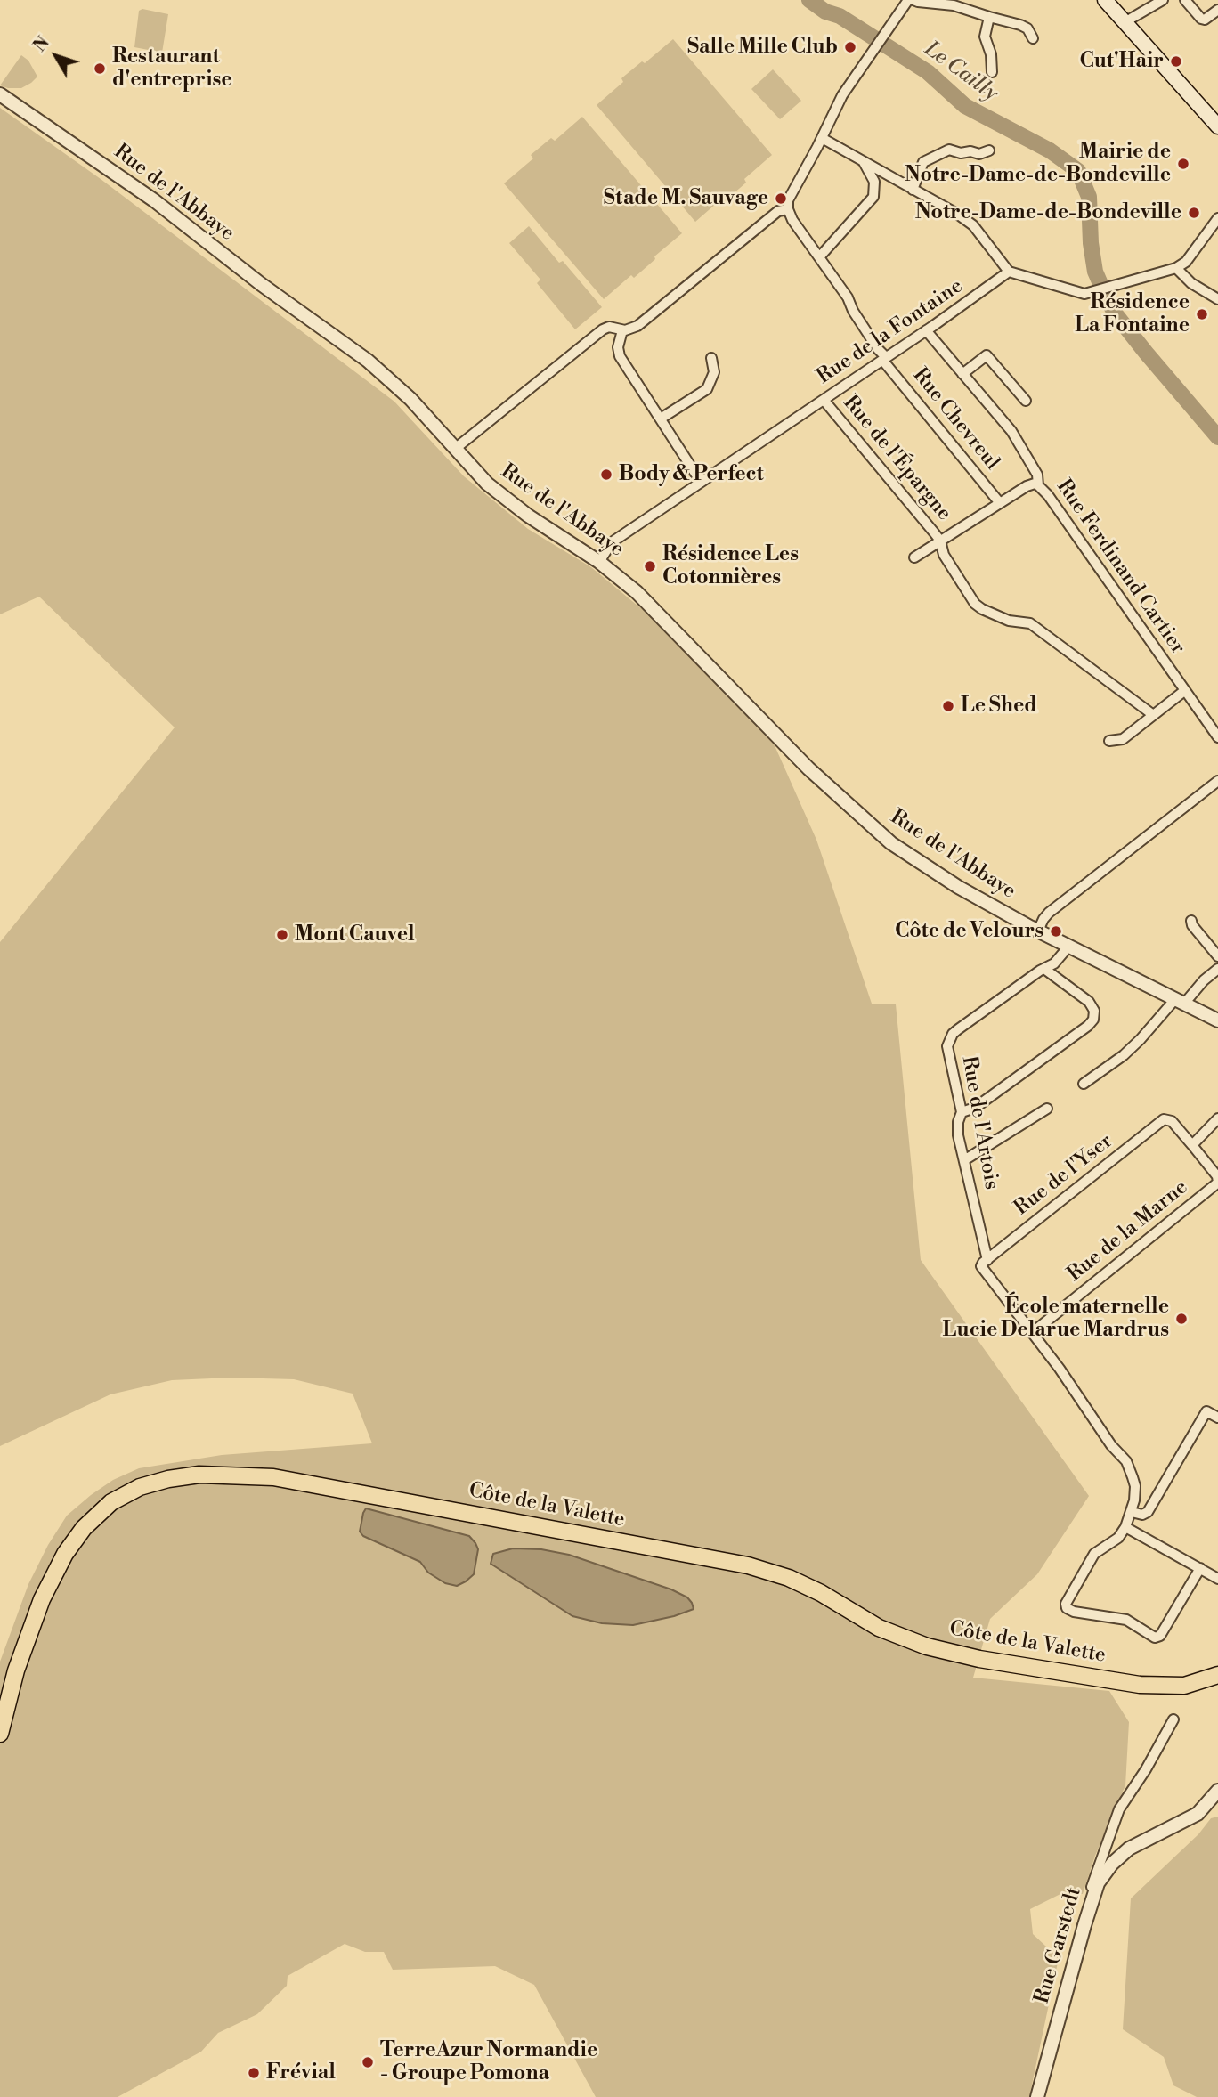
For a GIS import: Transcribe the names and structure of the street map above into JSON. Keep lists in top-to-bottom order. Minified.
{"streets":{"main road":["Côte de la Valette"],"street":["Rue de l'Abbaye","Rue de la Fontaine","Rue Chevreul","Rue de l'Épargne","Rue Ferdinand Cartier","Rue de l'Artois","Rue de l'Yser","Rue de la Marne","Rue Garstedt"]},"crossings":[["Rue de l'Abbaye","Rue de la Fontaine"],["Rue de la Fontaine","Rue Chevreul"],["Rue de la Fontaine","Rue de l'Épargne"],["Rue de la Fontaine","Rue Ferdinand Cartier"],["Rue de l'Artois","Rue de l'Yser"],["Rue de l'Artois","Rue de la Marne"]],"water":["Le Cailly"],"places":["Salle Mille Club","Cut'Hair","Restaurant d'entreprise","Mairie de Notre-Dame-de-Bondeville","Stade M. Sauvage","Notre-Dame-de-Bondeville","Résidence La Fontaine","Body & Perfect","Résidence Les Cotonnières","Le Shed","Côte de Velours","Mont Cauvel","École maternelle Lucie Delarue Mardrus","TerreAzur Normandie - Groupe Pomona","Frévial"],"north":"top left"}
